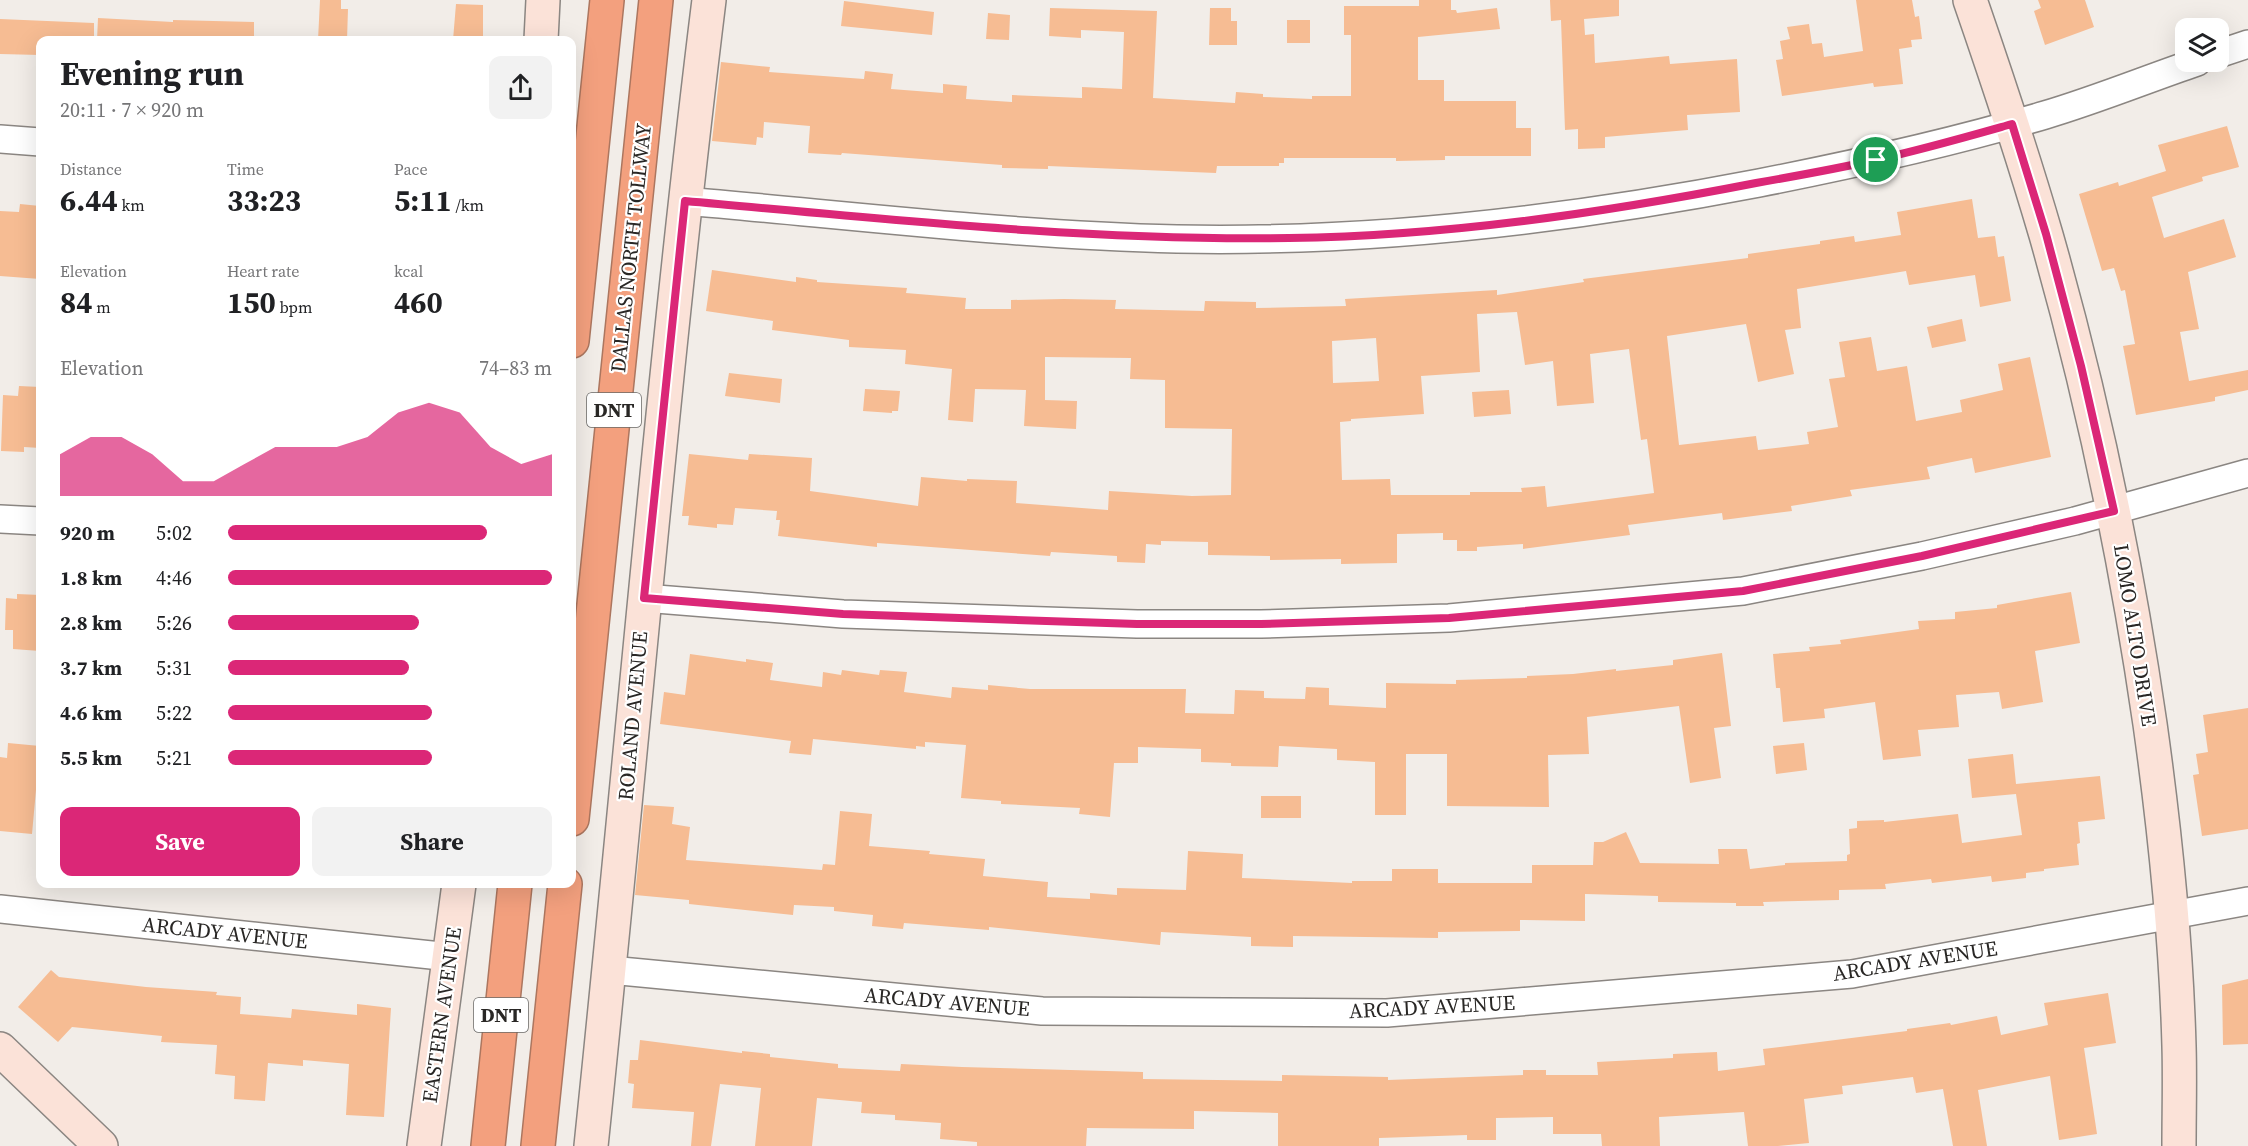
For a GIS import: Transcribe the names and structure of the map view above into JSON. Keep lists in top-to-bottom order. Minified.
{"streets":{"highway":["DALLAS NORTH TOLLWAY","DNT"],"street":["LOMO ALTO DRIVE","ROLAND AVENUE","ARCADY AVENUE","EASTERN AVENUE"]},"crossings":[["LOMO ALTO DRIVE","ARCADY AVENUE"],["ROLAND AVENUE","ARCADY AVENUE"],["ARCADY AVENUE","EASTERN AVENUE"]],"page":{"heading":["Evening run","20:11 · 7 × 920 m"],"stats":[["Distance","6.44 km"],["Time","33:23"],["Pace","5:11 /km"],["Elevation","84 m"],["Heart rate","150 bpm"],["kcal","460"]],"chart":["Elevation","74–83 m"],"list":[{"name":"920 m","note":"5:02"},{"name":"1.8 km","note":"4:46"},{"name":"2.8 km","note":"5:26"},{"name":"3.7 km","note":"5:31"},{"name":"4.6 km","note":"5:22"},{"name":"5.5 km","note":"5:21"}],"buttons":["Save","Share"]}}
